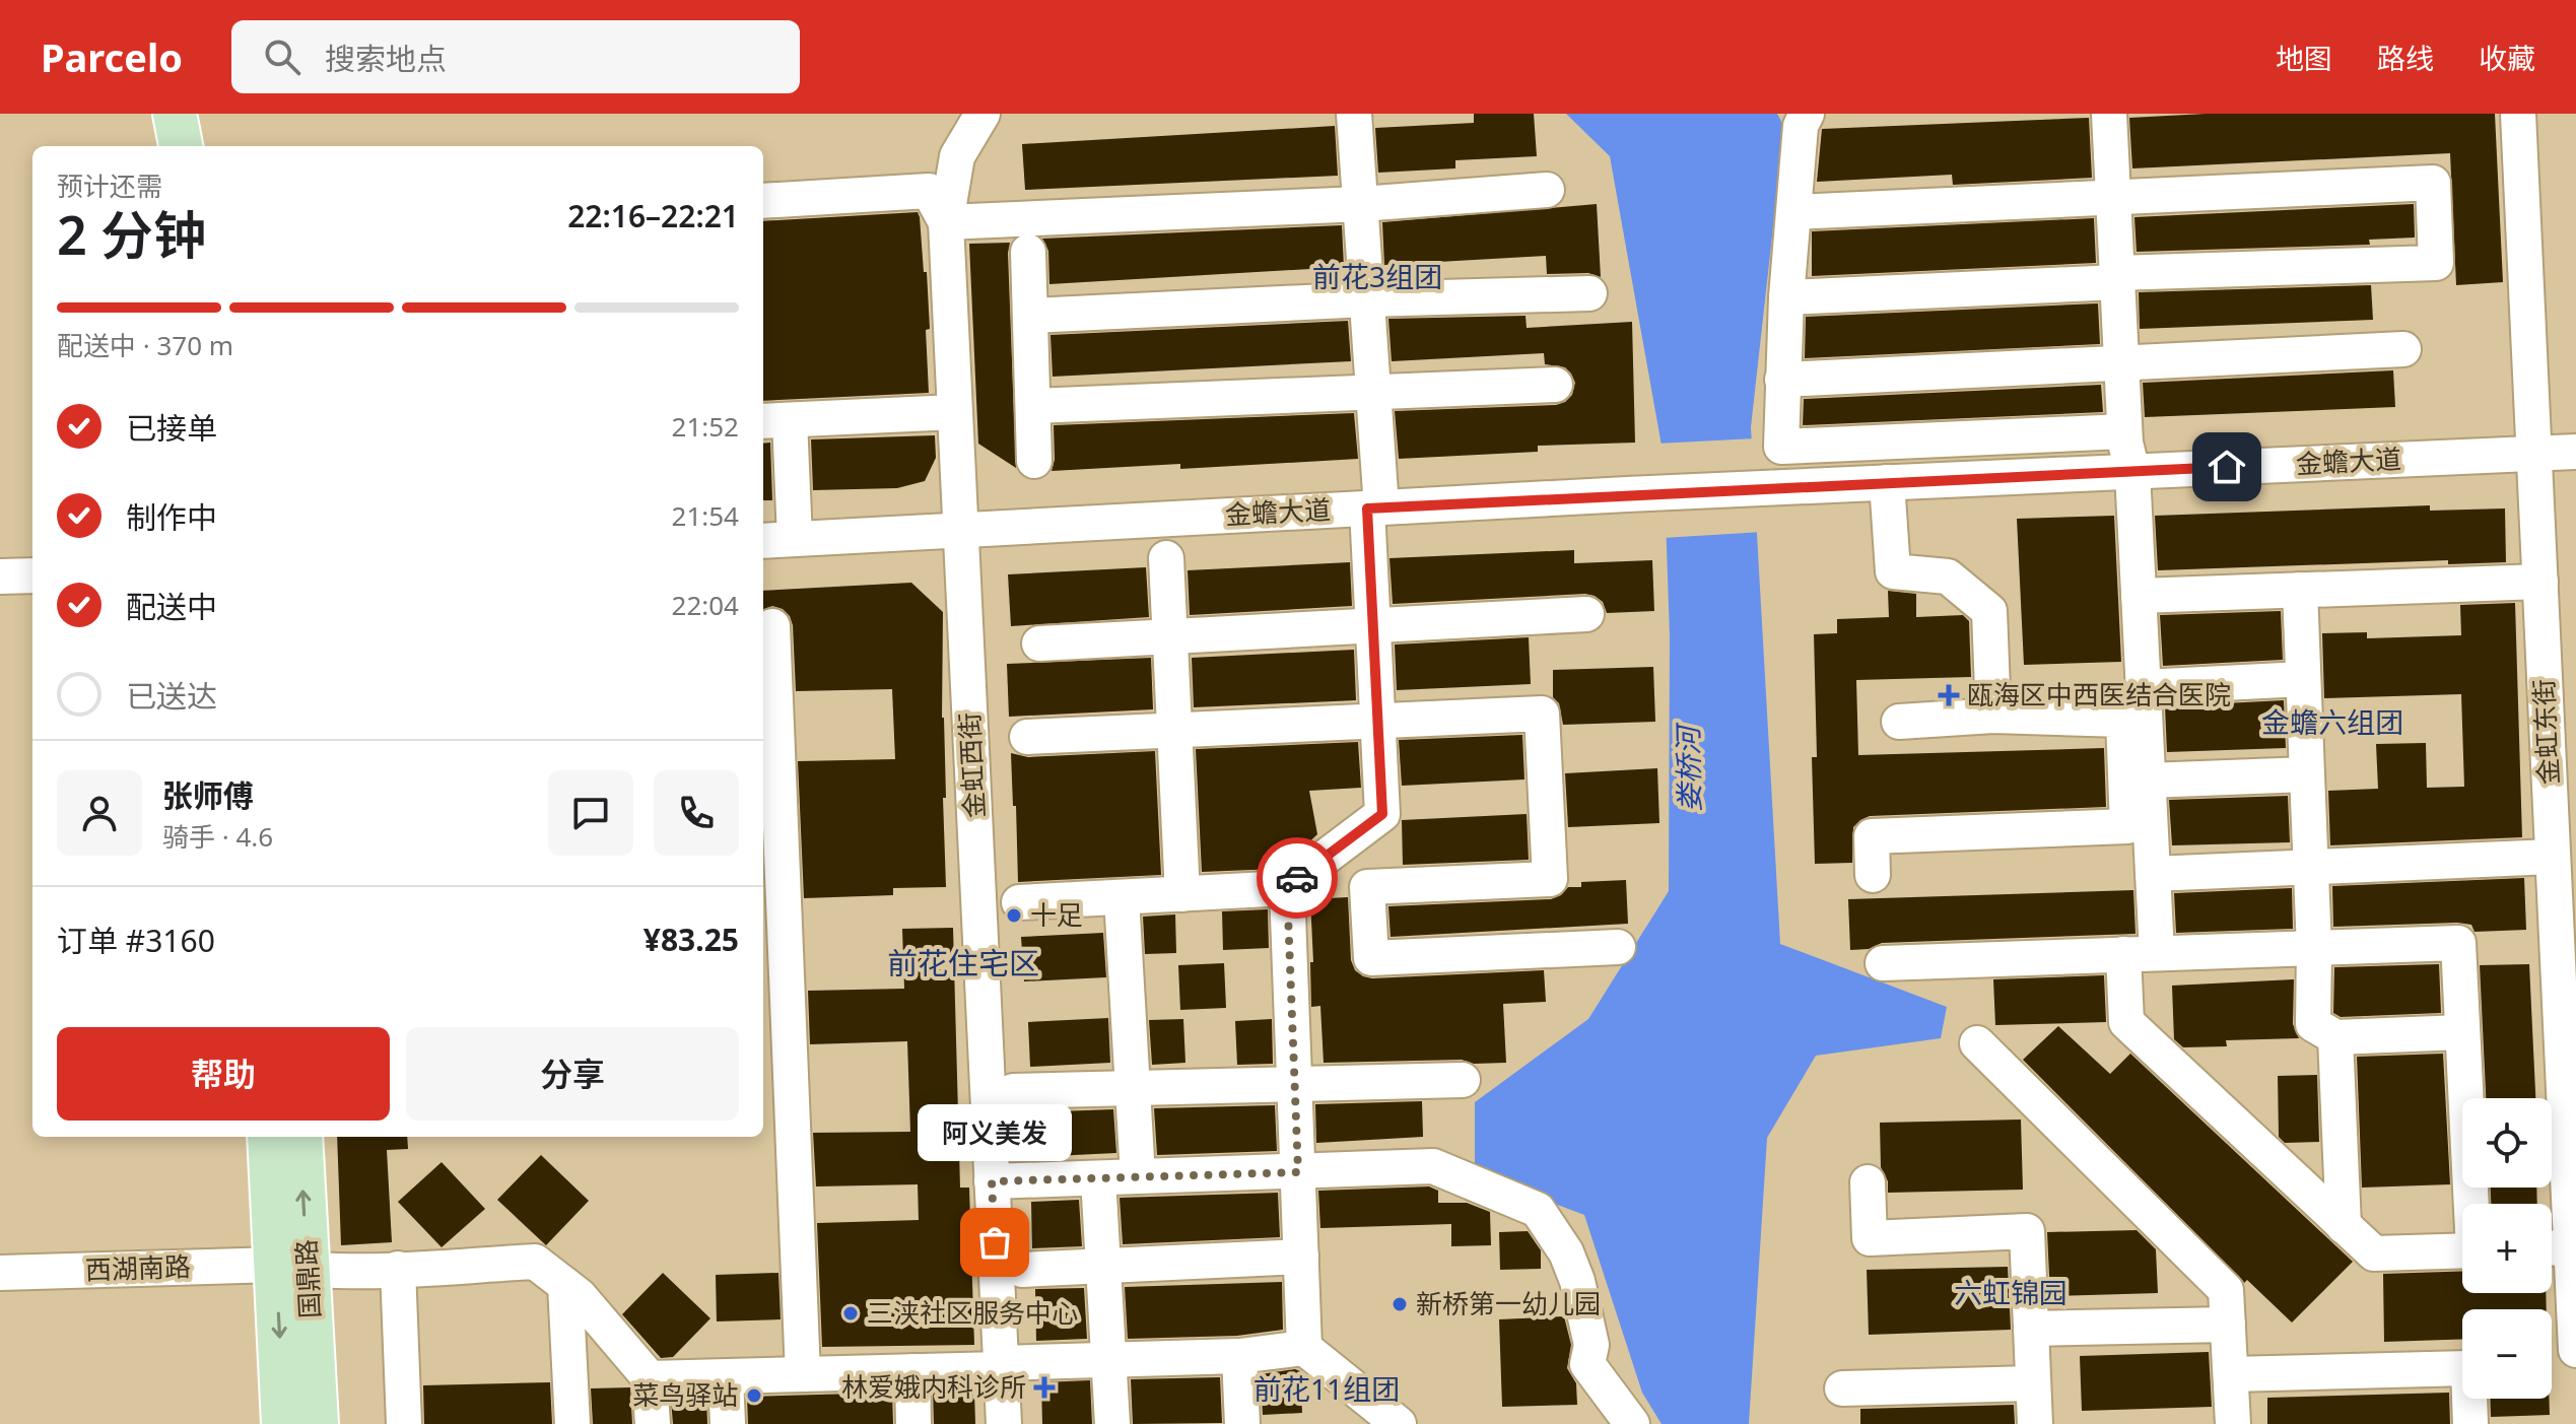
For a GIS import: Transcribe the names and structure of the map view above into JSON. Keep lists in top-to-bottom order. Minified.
{"streets":{"main road":["国鼎路"],"street":["金蟾大道","金虹东街","金虹西街","西湖南路"]},"crossings":[["金蟾大道","金虹东街"],["金蟾大道","金虹西街"],["西湖南路","国鼎路"]],"districts":["前花3组团","金蟾六组团","前花住宅区","六虹锦园","前花11组团"],"water":["娄桥河"],"places":{"health":["瓯海区中西医结合医院","林爱娥内科诊所"],"other":["十足","阿义美发","新桥第一幼儿园","三浃社区服务中心","菜鸟驿站"]},"page":{"header":"Parcelo","search":"搜索地点","nav":["地图","路线","收藏"],"heading":["2 分钟","预计还需","22:16–22:21"],"panel":["张师傅","骑手 · 4.6","订单 #3160","¥83.25"],"bar":"配送中 · 370 m","list":[["已接单","21:52"],["制作中","21:54"],["配送中","22:04"],"已送达"],"buttons":["帮助","分享"],"map_buttons":["+","−"],"bubble":"阿义美发"}}
